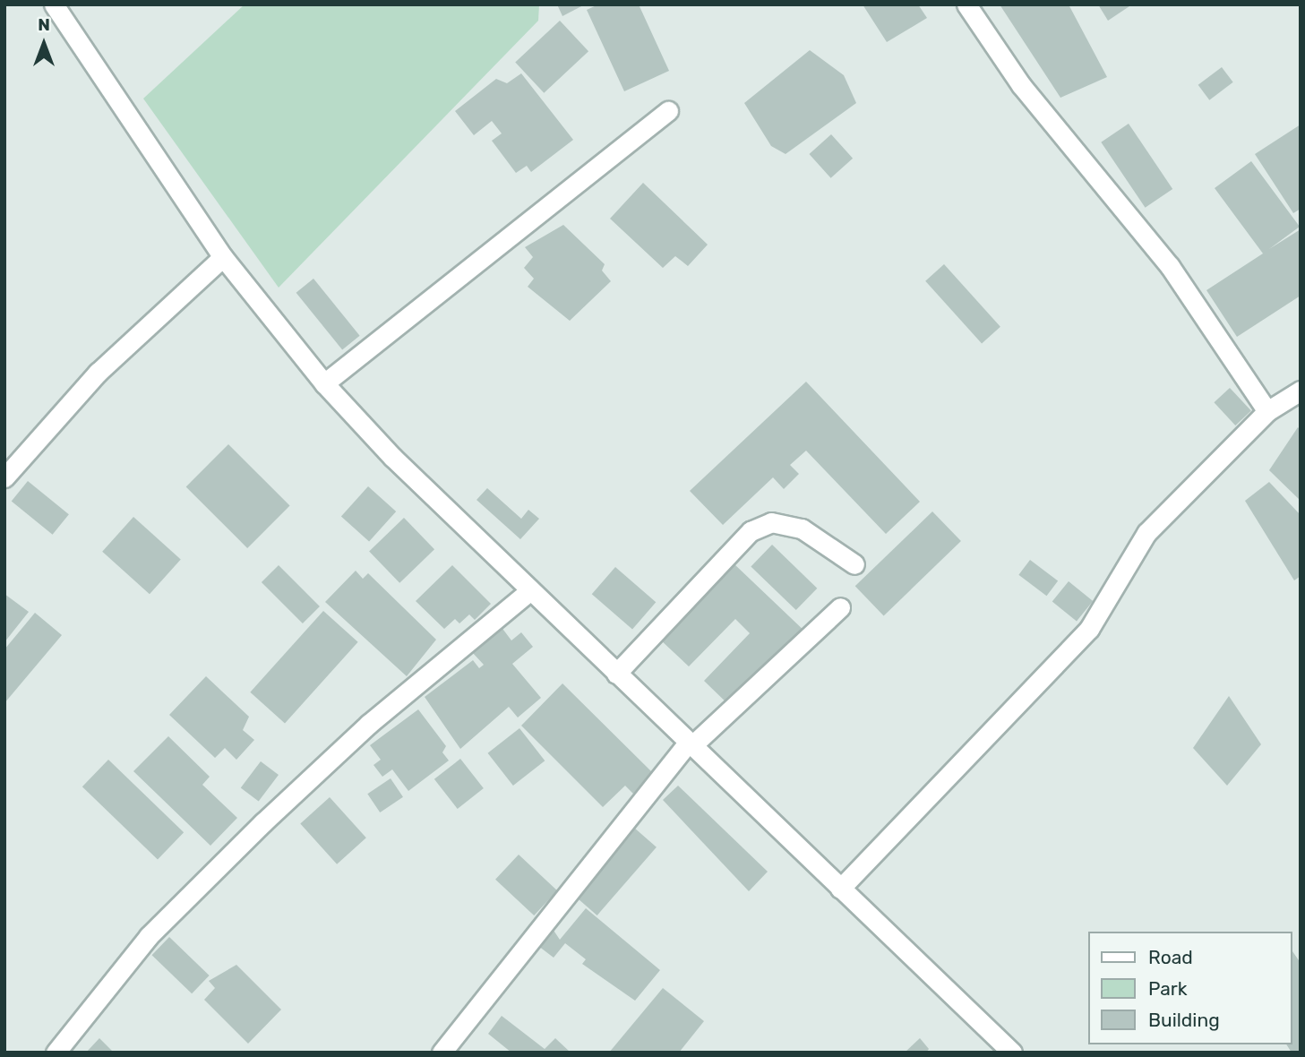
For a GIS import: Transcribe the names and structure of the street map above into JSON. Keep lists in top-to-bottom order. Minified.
{"legend":["Road","Park","Building"],"north":"top"}
